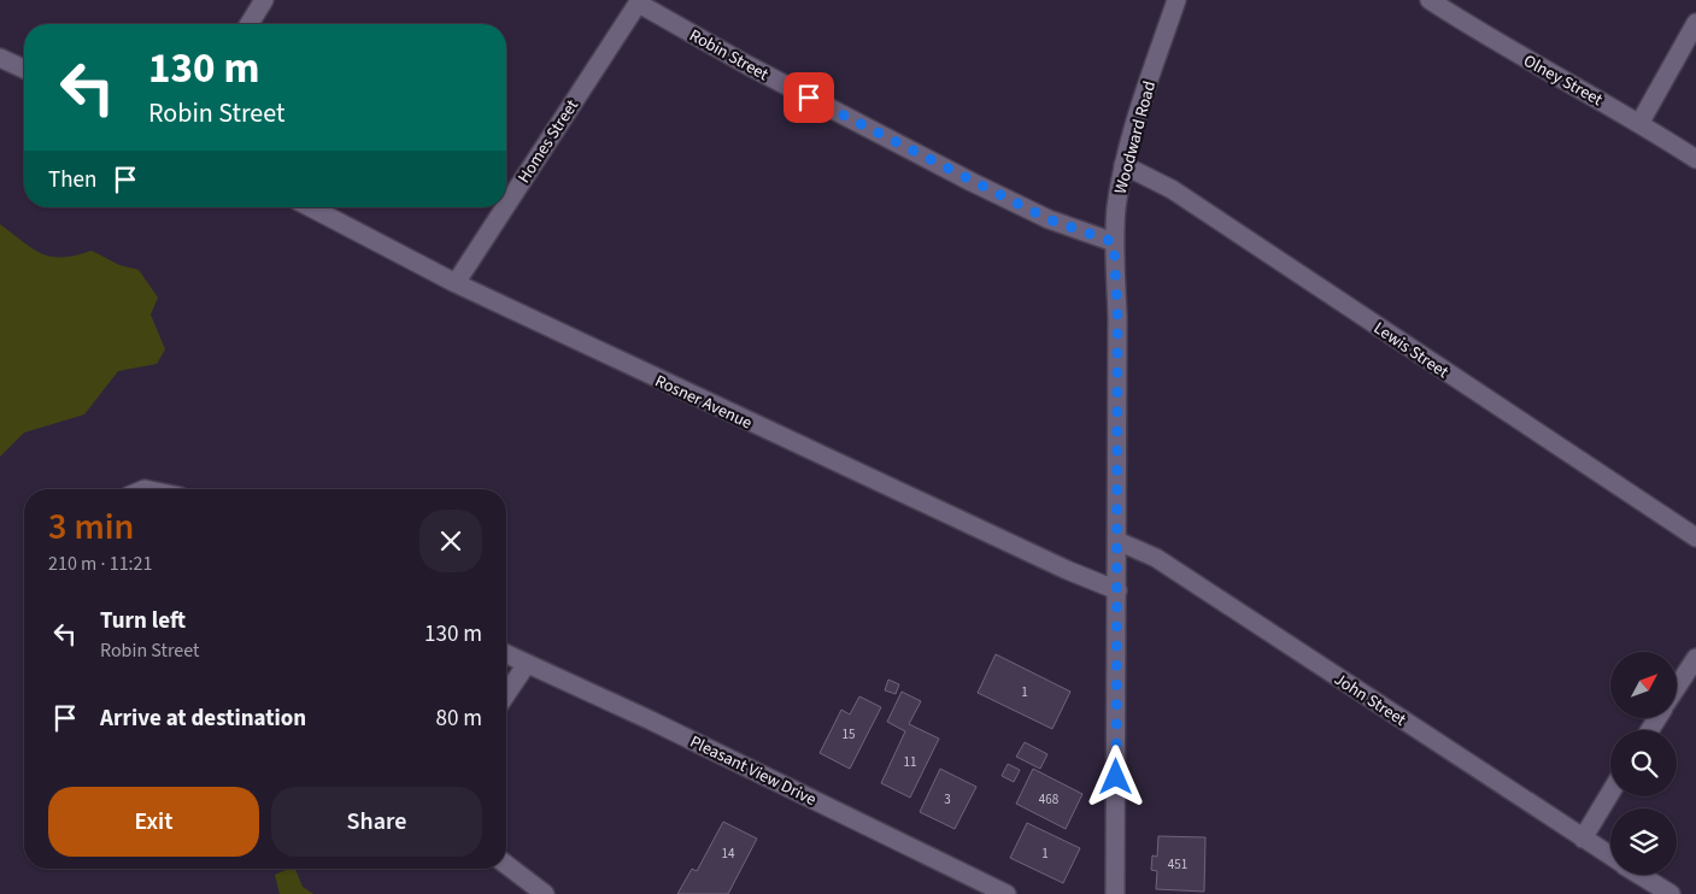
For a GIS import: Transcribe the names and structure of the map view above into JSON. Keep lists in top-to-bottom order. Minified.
{"streets":{"street":["Robin Street","Olney Street","Woodward Road","Homes Street","Lewis Street","Rosner Avenue","John Street","Pleasant View Drive"]},"crossings":[["Robin Street","Woodward Road"],["Robin Street","Homes Street"],["Woodward Road","Lewis Street"],["Woodward Road","Rosner Avenue"],["Woodward Road","John Street"],["Homes Street","Rosner Avenue"]],"house_numbers":["1","15","11","3","468","14","1","451"],"north":"top right","page":{"turn":["130 m","Robin Street"],"then":"Then","heading":["3 min","210 m · 11:21"],"list":[{"name":"Turn left","note":"Robin Street","value":"130 m"},{"name":"Arrive at destination","value":"80 m"}],"buttons":["Exit","Share"]}}
